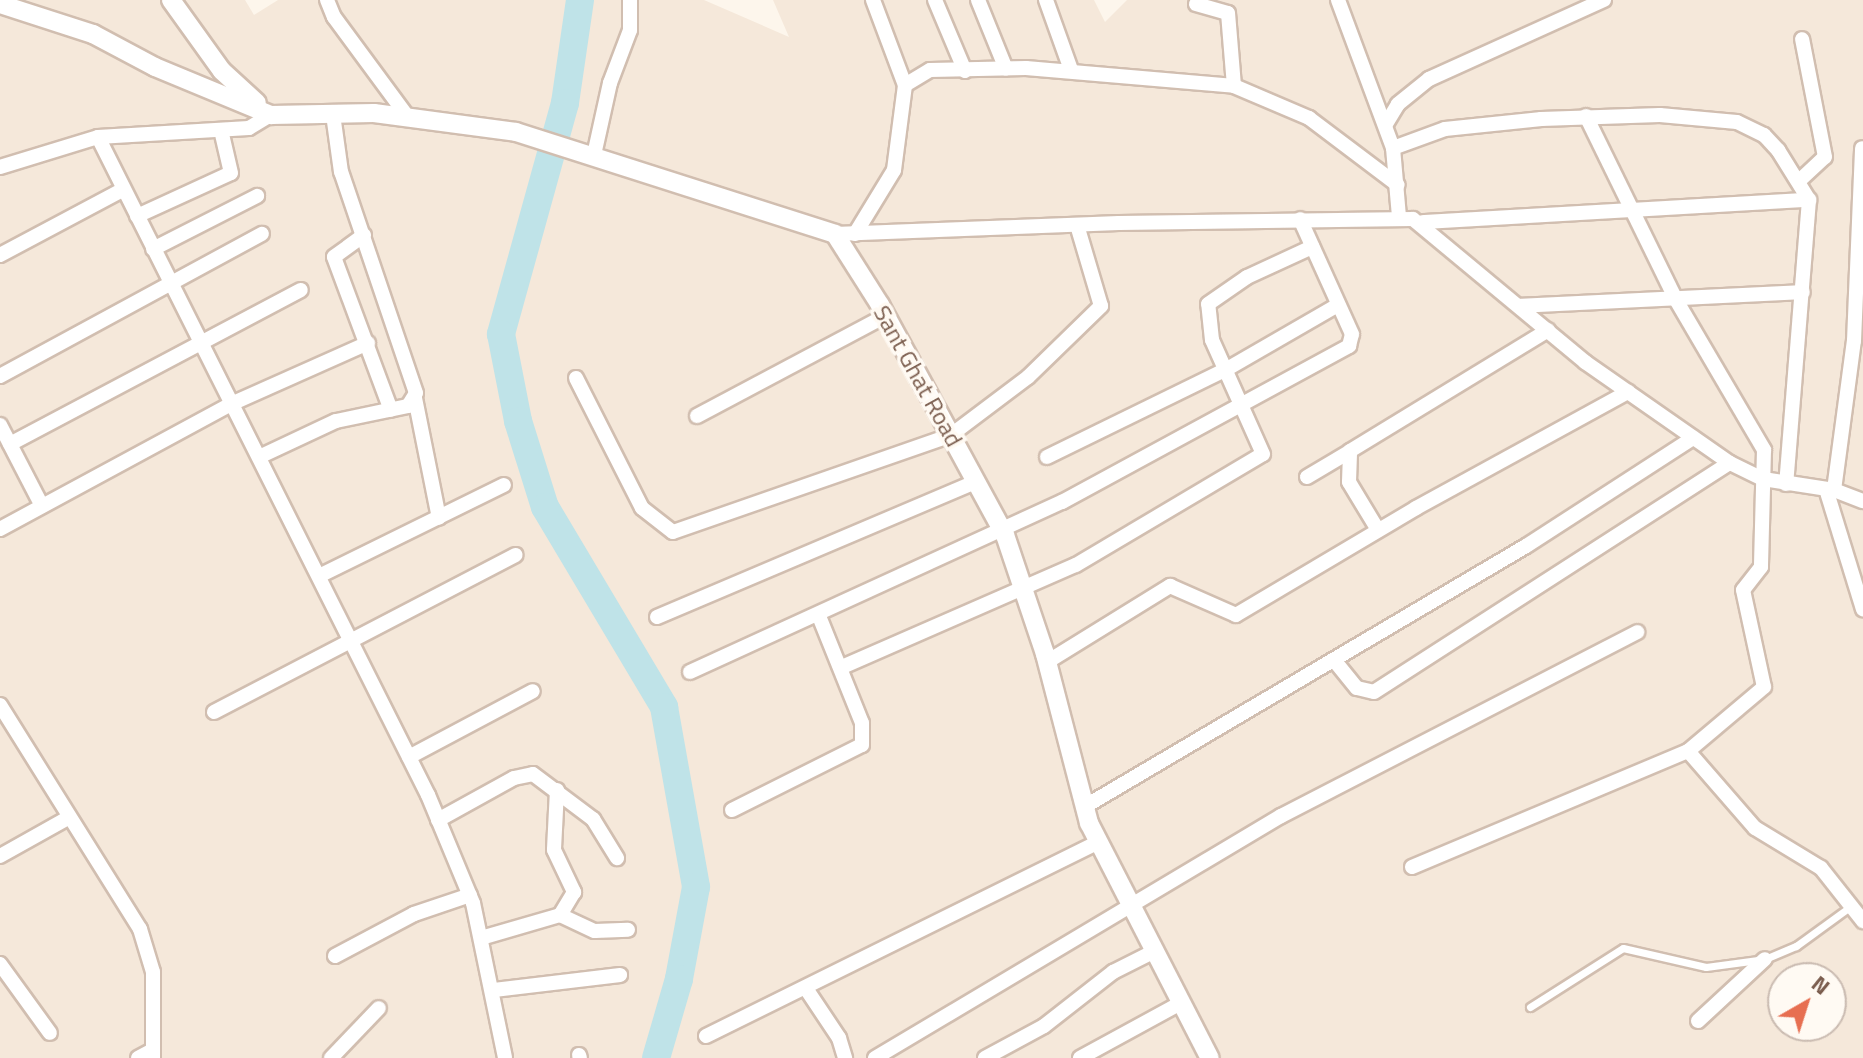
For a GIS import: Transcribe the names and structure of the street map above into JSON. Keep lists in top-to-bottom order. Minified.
{"streets":{"street":["Sant Ghat Road"]},"north":"top right"}
